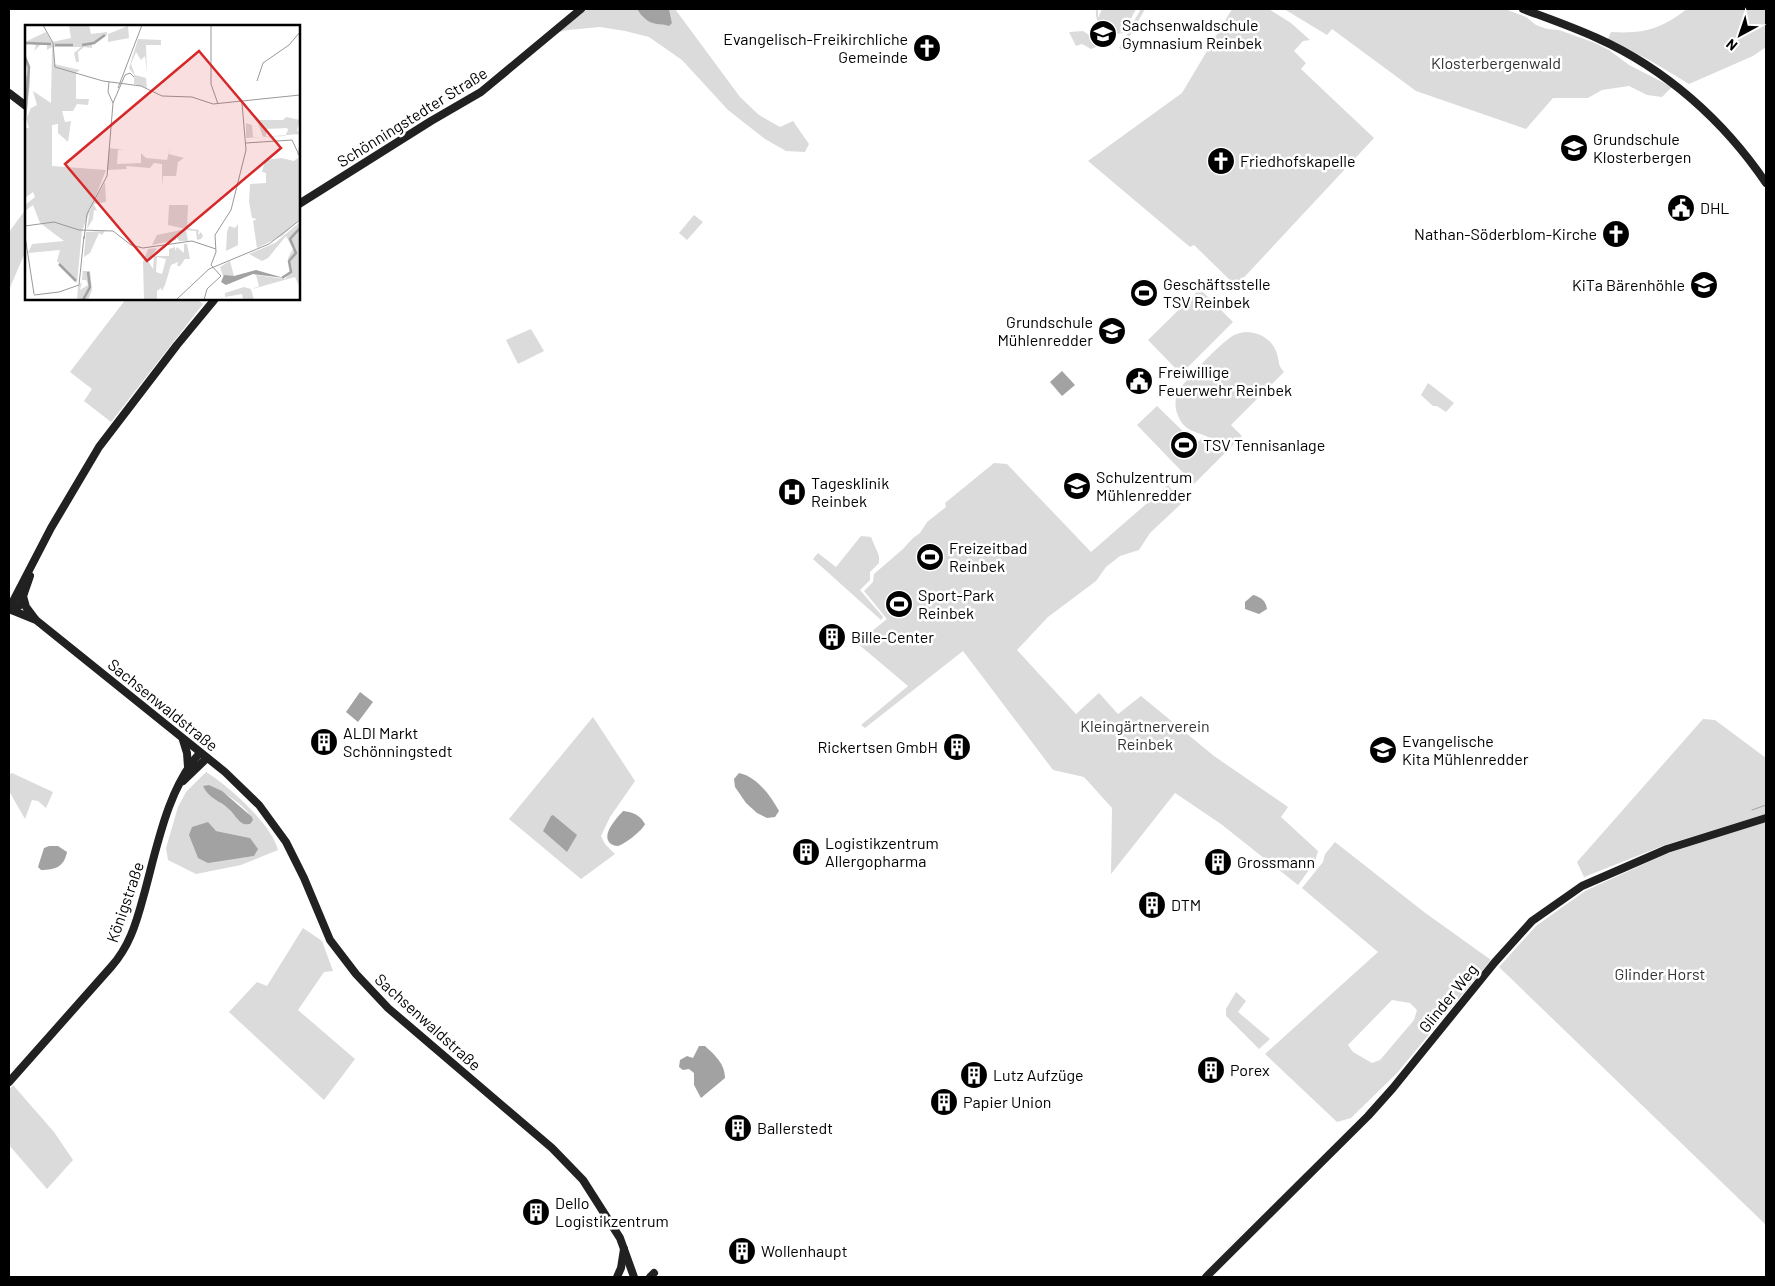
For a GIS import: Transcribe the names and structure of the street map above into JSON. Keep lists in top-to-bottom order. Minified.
{"streets":{"main road":["Schönningstedter Straße","Sachsenwaldstraße","Königstraße","Glinder Weg"]},"crossings":[["Sachsenwaldstraße","Königstraße"]],"parks":["Klosterbergenwald","Kleingärtnerverein Reinbek","Glinder Horst"],"places":{"school or university":["Sachsenwaldschule Gymnasium Reinbek","Grundschule Klosterbergen","KiTa Bärenhöhle","Grundschule Mühlenredder","Schulzentrum Mühlenredder","Evangelische Kita Mühlenredder"],"church":["Evangelisch-Freikirchliche Gemeinde","Friedhofskapelle","Nathan-Söderblom-Kirche"],"public building":["DHL","Freiwillige Feuerwehr Reinbek"],"sports":["Geschäftsstelle TSV Reinbek","TSV Tennisanlage","Freizeitbad Reinbek","Sport-Park Reinbek"],"hospital":["Tagesklinik Reinbek"],"building":["Bille-Center","ALDI Markt Schönningstedt","Rickertsen GmbH","Logistikzentrum Allergopharma","Grossmann","DTM","Porex","Lutz Aufzüge","Papier Union","Ballerstedt","Dello Logistikzentrum","Wollenhaupt"]},"north":"bottom left"}
